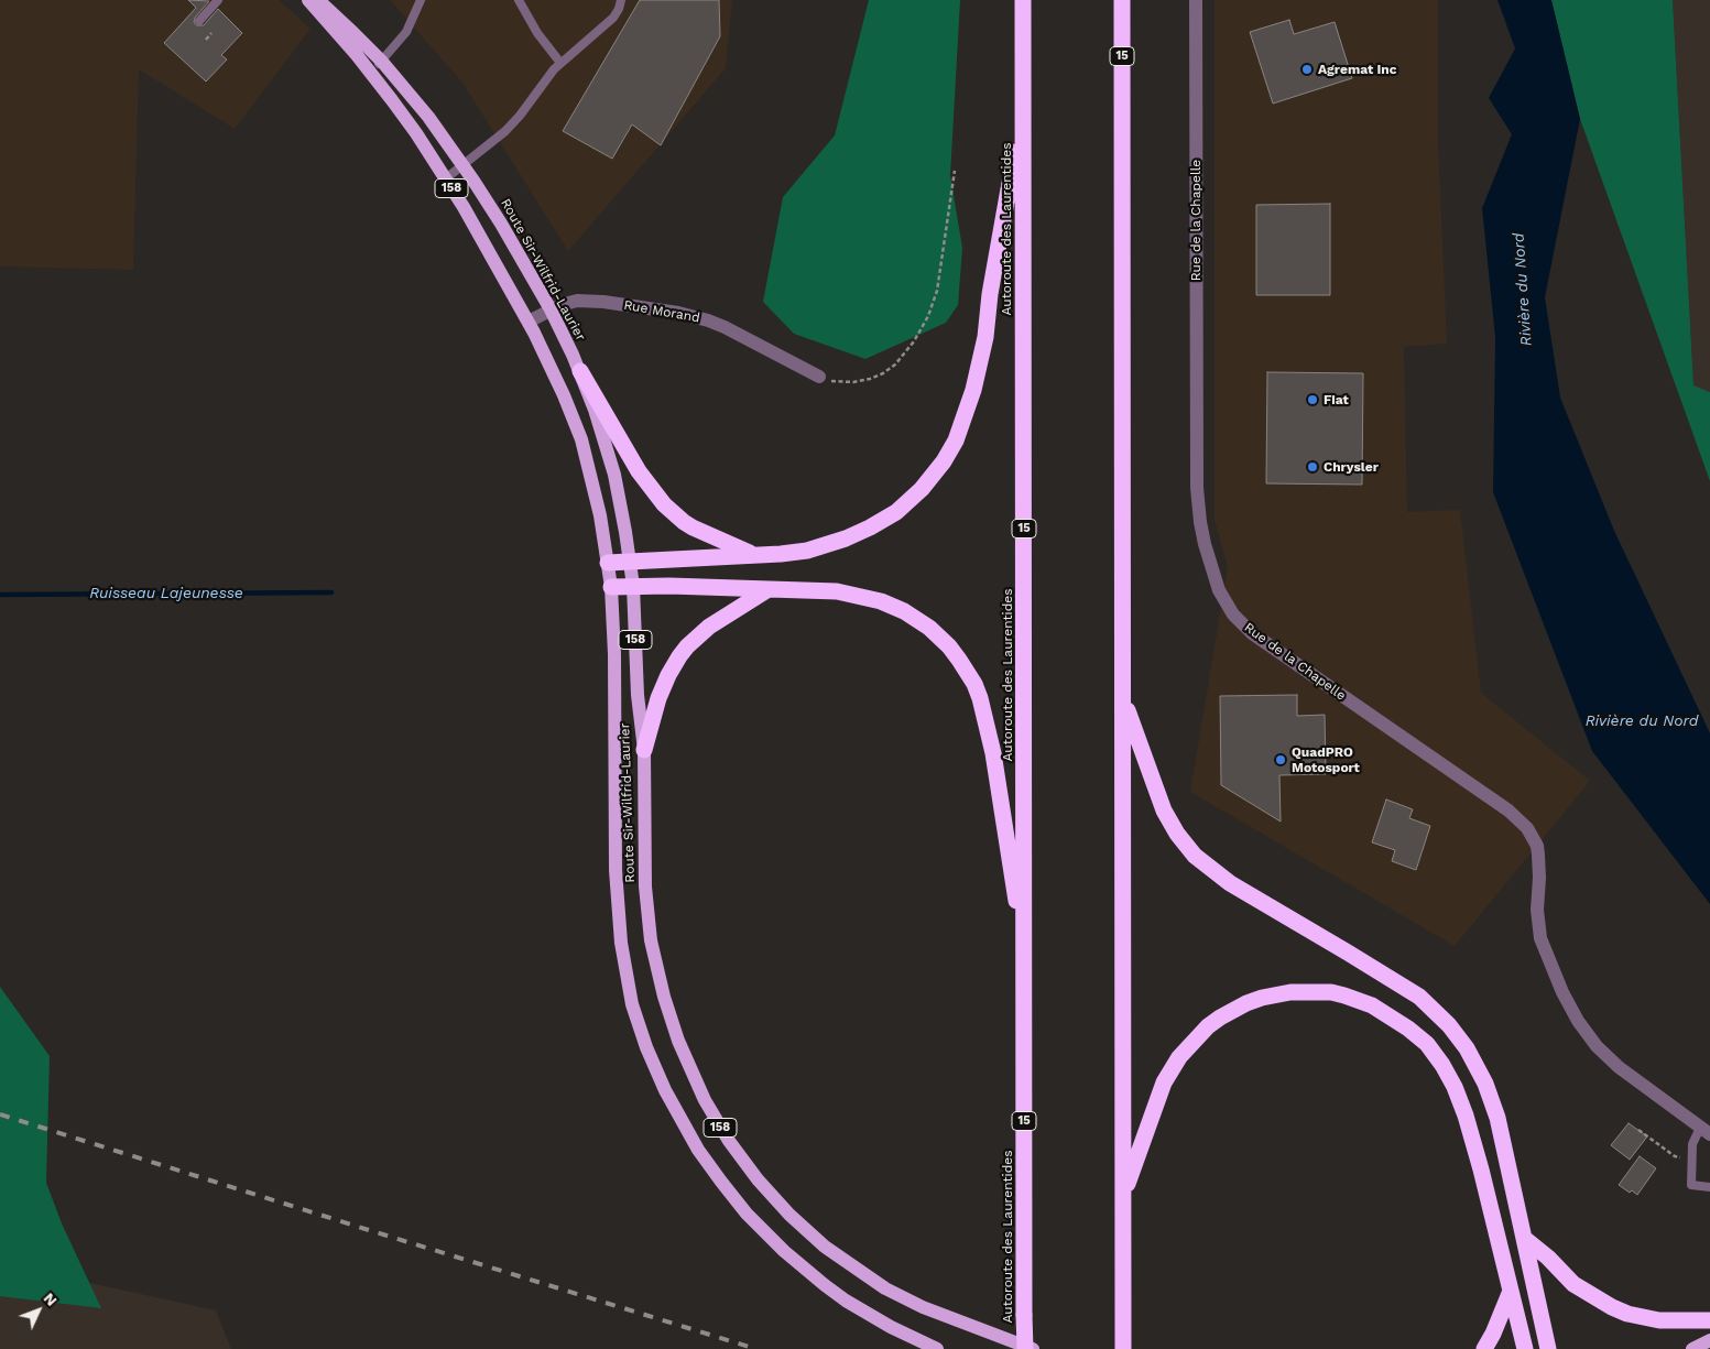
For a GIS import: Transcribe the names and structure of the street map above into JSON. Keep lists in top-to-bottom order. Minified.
{"streets":{"highway":["15","Autoroute des Laurentides"],"main road":["158","Route Sir-Wilfrid-Laurier"],"street":["Rue de la Chapelle","Rue Morand"]},"crossings":[["Route Sir-Wilfrid-Laurier","Rue Morand"]],"water":["Rivière du Nord","Ruisseau Lajeunesse"],"places":["Agremat Inc","Fiat","Chrysler","QuadPRO Motosport"],"north":"top right"}
